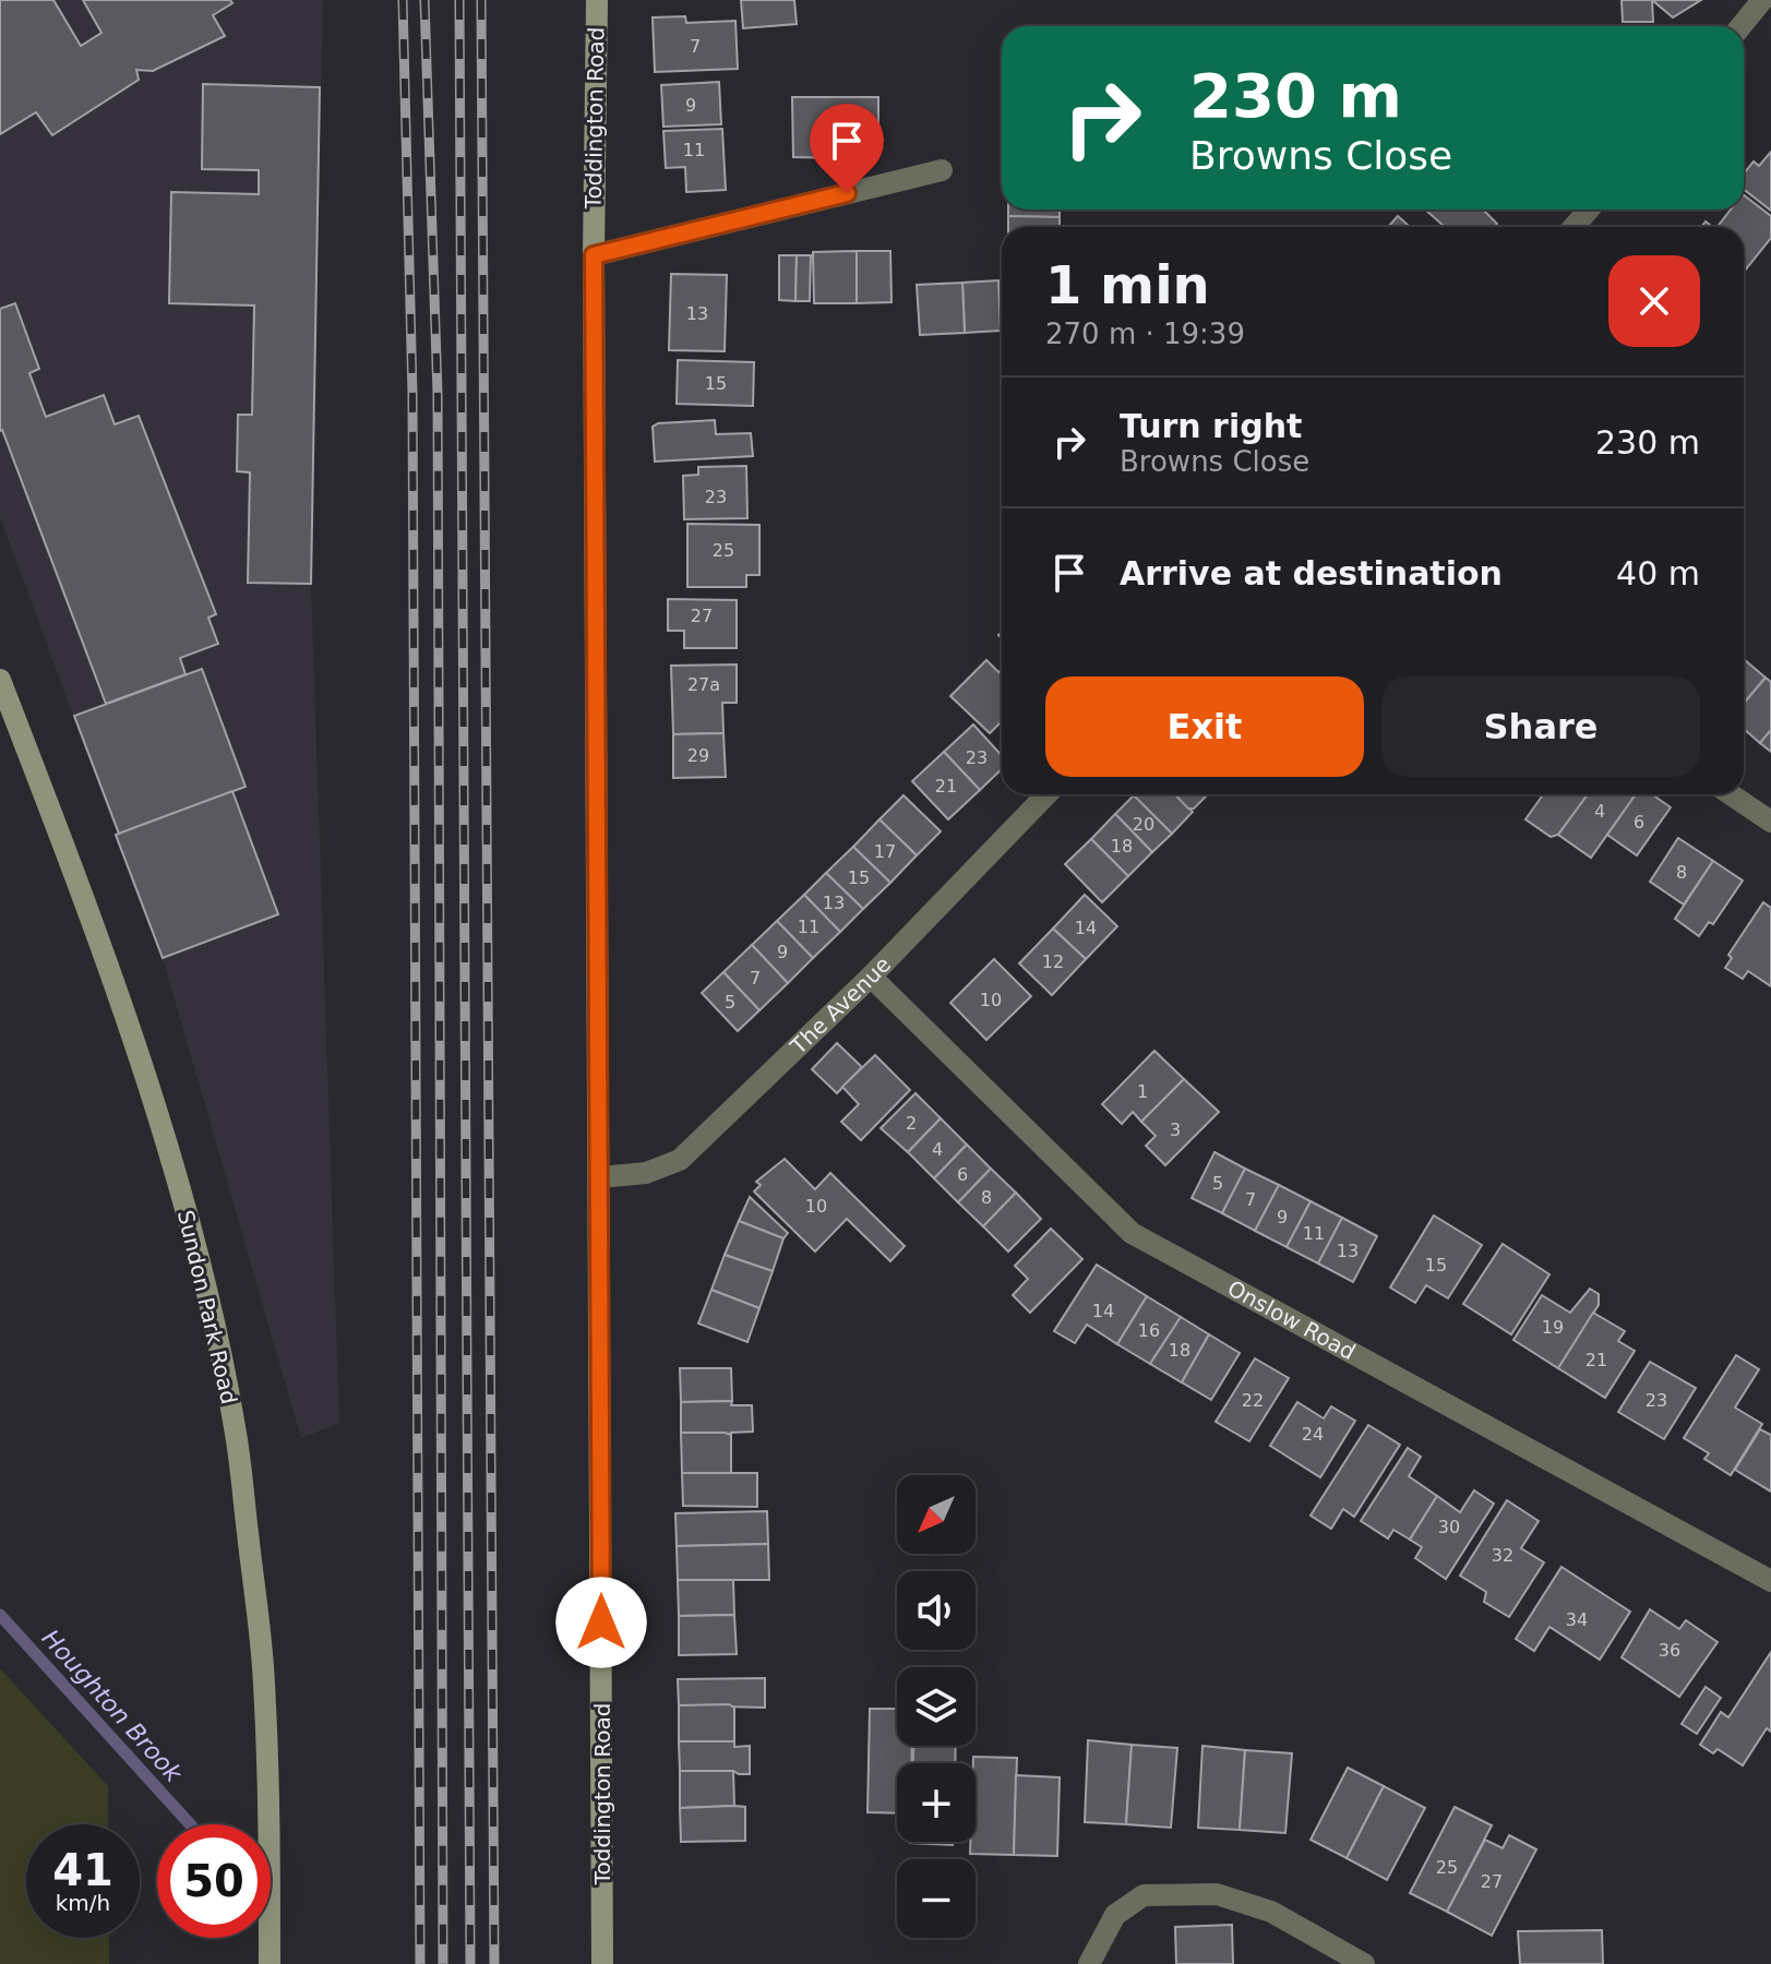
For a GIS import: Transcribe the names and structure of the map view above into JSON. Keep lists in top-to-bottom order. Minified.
{"streets":{"main road":["Toddington Road","Sundon Park Road"],"street":["The Avenue","Onslow Road"]},"crossings":[["Toddington Road","The Avenue"],["The Avenue","Onslow Road"]],"water":["Houghton Brook"],"house_numbers":["7","9","11","13","15","23","25","27","27a","29","23","21","4","6","20","18","17","8","15","13","11","14","9","12","7","10","5","1","2","3","4","6","5","8","7","10","9","11","13","15","14","19","16","18","21","22","23","24","30","32","34","36","25","27"],"north":"bottom left","page":{"turn":["230 m","Browns Close"],"heading":["1 min","270 m · 19:39"],"list":[{"name":"Turn right","note":"Browns Close","value":"230 m"},{"name":"Arrive at destination","value":"40 m"}],"buttons":["Exit","Share"],"map_buttons":["+","−"],"speed":"41 km/h","limit":"50"}}
